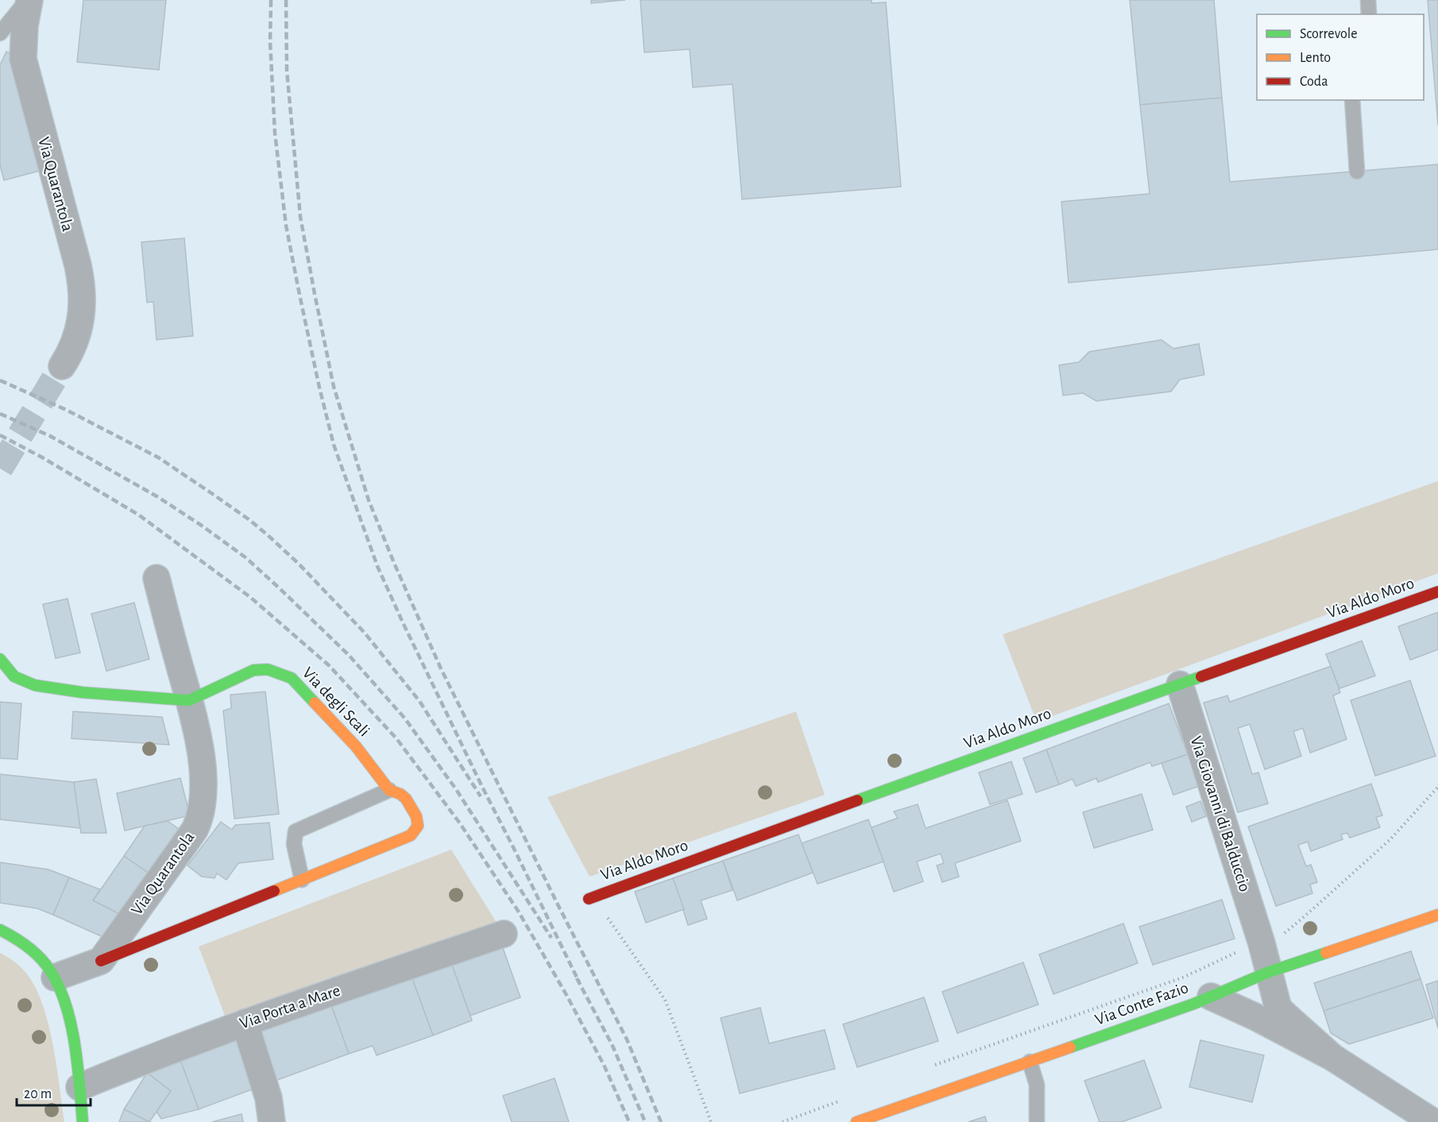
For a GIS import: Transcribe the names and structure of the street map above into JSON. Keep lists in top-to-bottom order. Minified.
{"streets":{"street":["Via Quarantola","Via Aldo Moro","Via degli Scali","Via Giovanni di Balduccio","Via Conte Fazio","Via Porta a Mare"]},"crossings":[["Via Quarantola","Via degli Scali"],["Via Aldo Moro","Via Giovanni di Balduccio"],["Via Giovanni di Balduccio","Via Conte Fazio"]],"legend":["Scorrevole","Lento","Coda"],"scale_bar":"20 m"}
